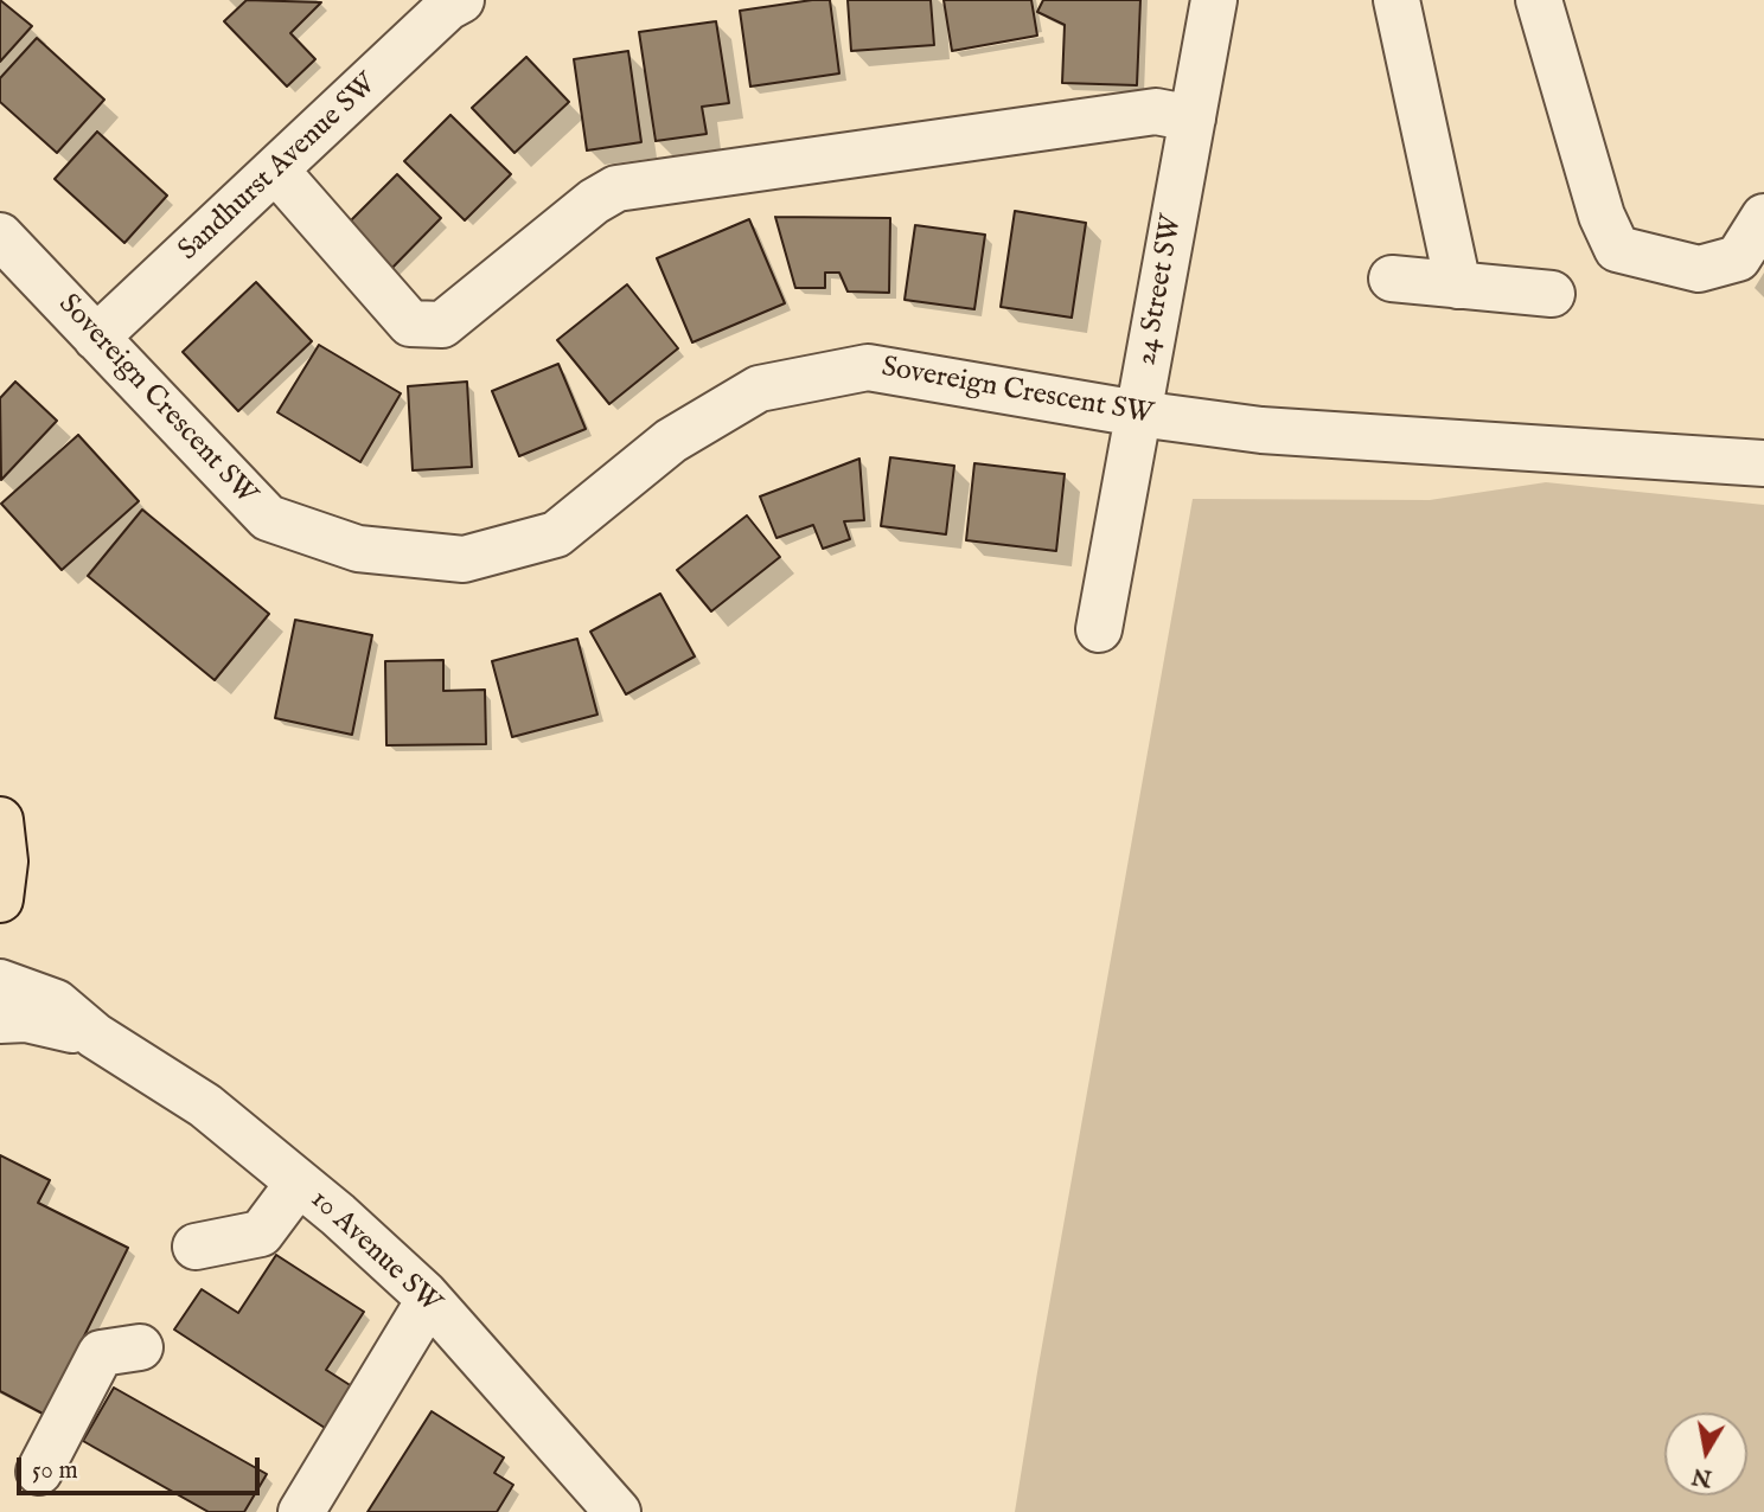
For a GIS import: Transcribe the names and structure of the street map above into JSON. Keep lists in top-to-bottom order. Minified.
{"streets":{"street":["Sandhurst Avenue SW","24 Street SW","Sovereign Crescent SW","10 Avenue SW"]},"crossings":[["Sandhurst Avenue SW","Sovereign Crescent SW"],["24 Street SW","Sovereign Crescent SW"]],"scale_bar":"50 m","north":"bottom"}
